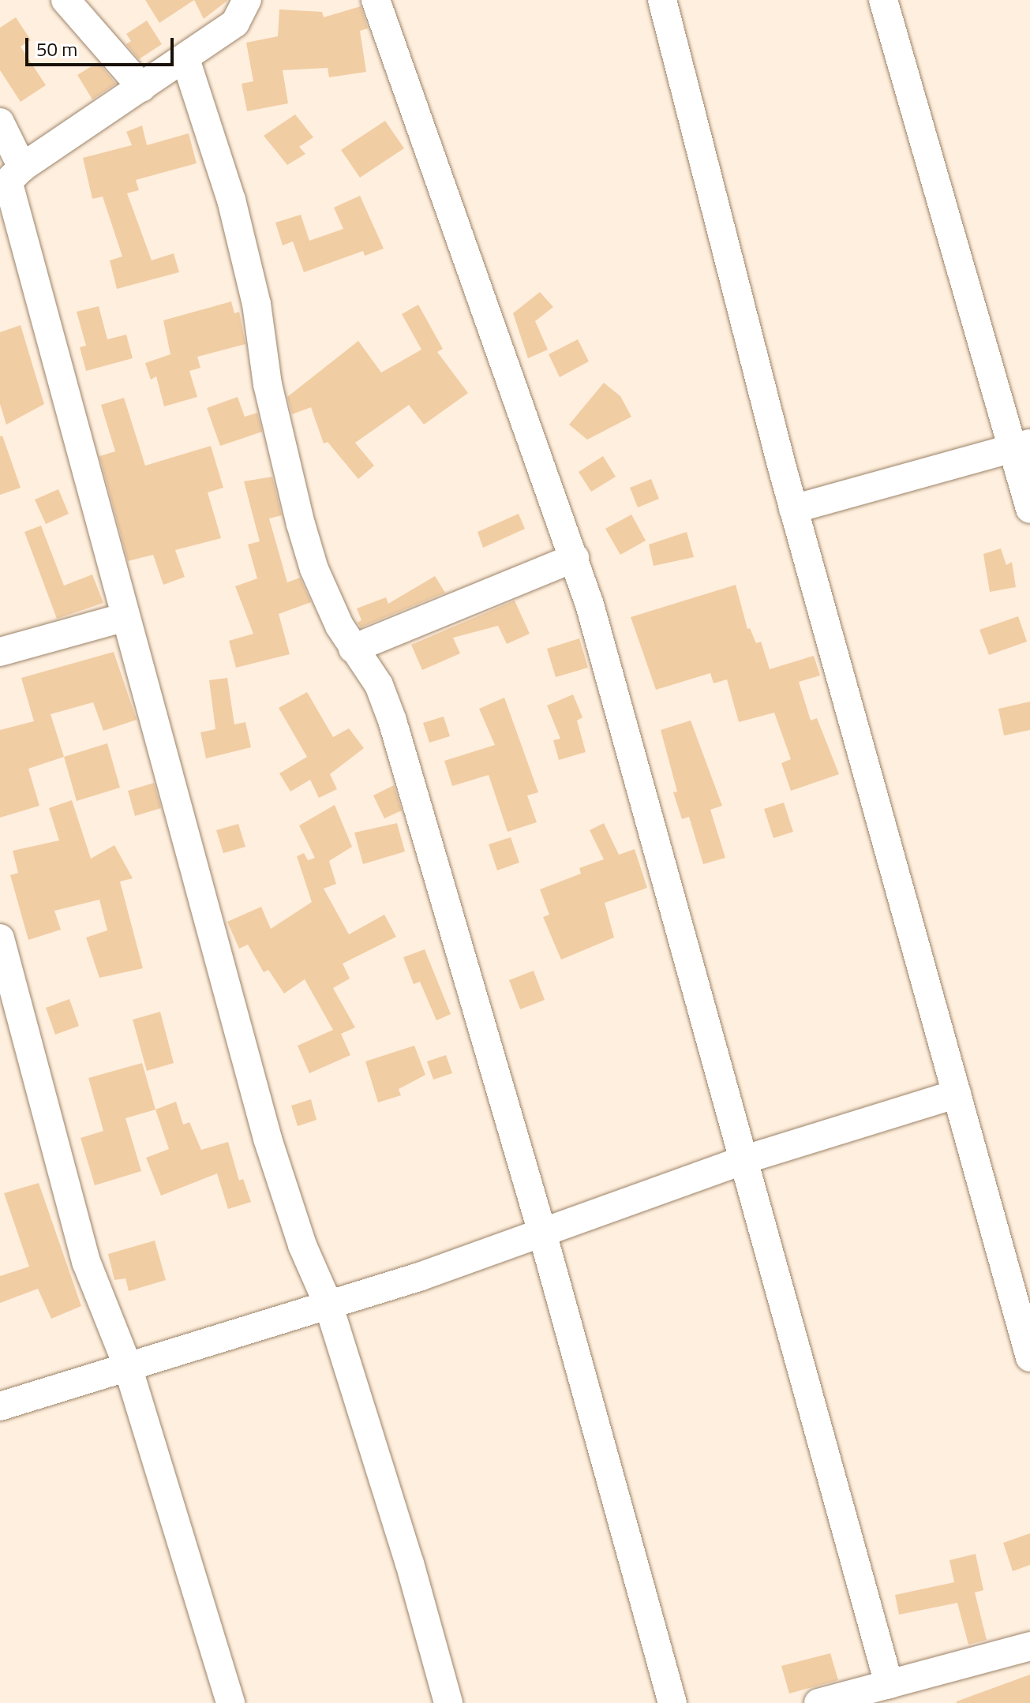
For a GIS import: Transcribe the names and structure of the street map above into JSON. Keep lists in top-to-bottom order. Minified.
{"scale_bar":"50 m"}
